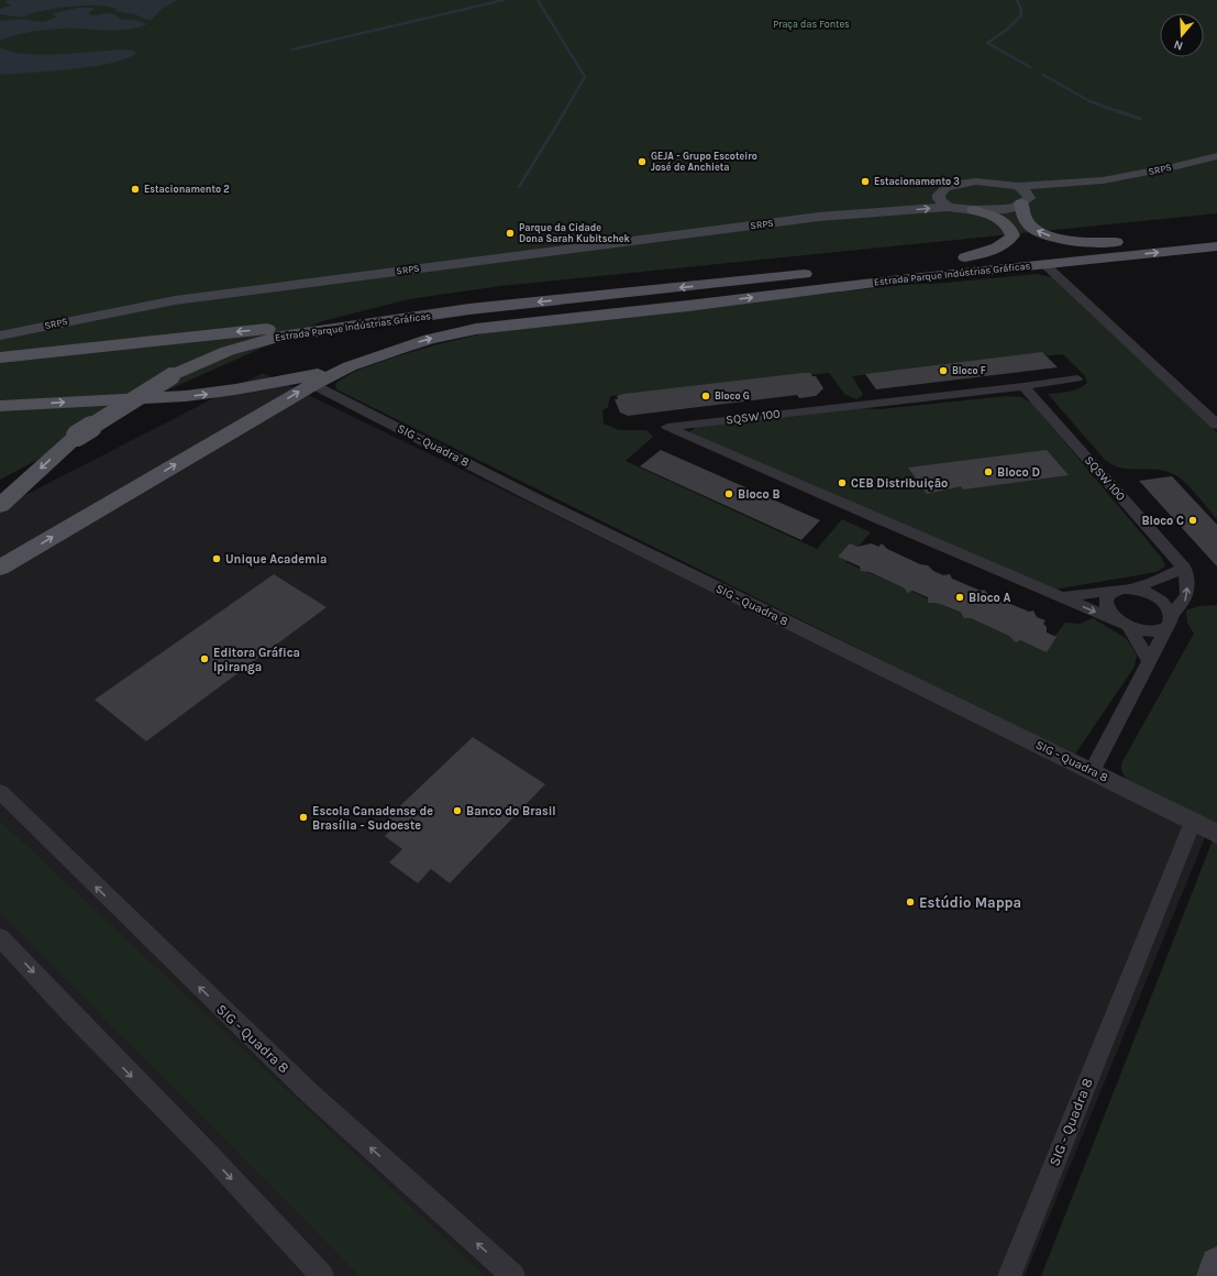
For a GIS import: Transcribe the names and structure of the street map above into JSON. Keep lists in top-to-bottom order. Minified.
{"streets":{"main road":["SRPS","Estrada Parque Indústrias Gráficas"],"street":["SQSW 100","SIG - Quadra 8"]},"crossings":[["Estrada Parque Indústrias Gráficas","SIG - Quadra 8"]],"parks":["Praça das Fontes"],"places":["GEJA - Grupo Escoteiro José de Anchieta","Estacionamento 3","Estacionamento 2","Parque da Cidade Dona Sarah Kubitschek","Bloco F","Bloco G","Bloco D","CEB Distribuição","Bloco B","Bloco C","Unique Academia","Bloco A","Editora Gráfica Ipiranga","Banco do Brasil","Escola Canadense de Brasília - Sudoeste","Estúdio Mappa"],"north":"bottom"}
